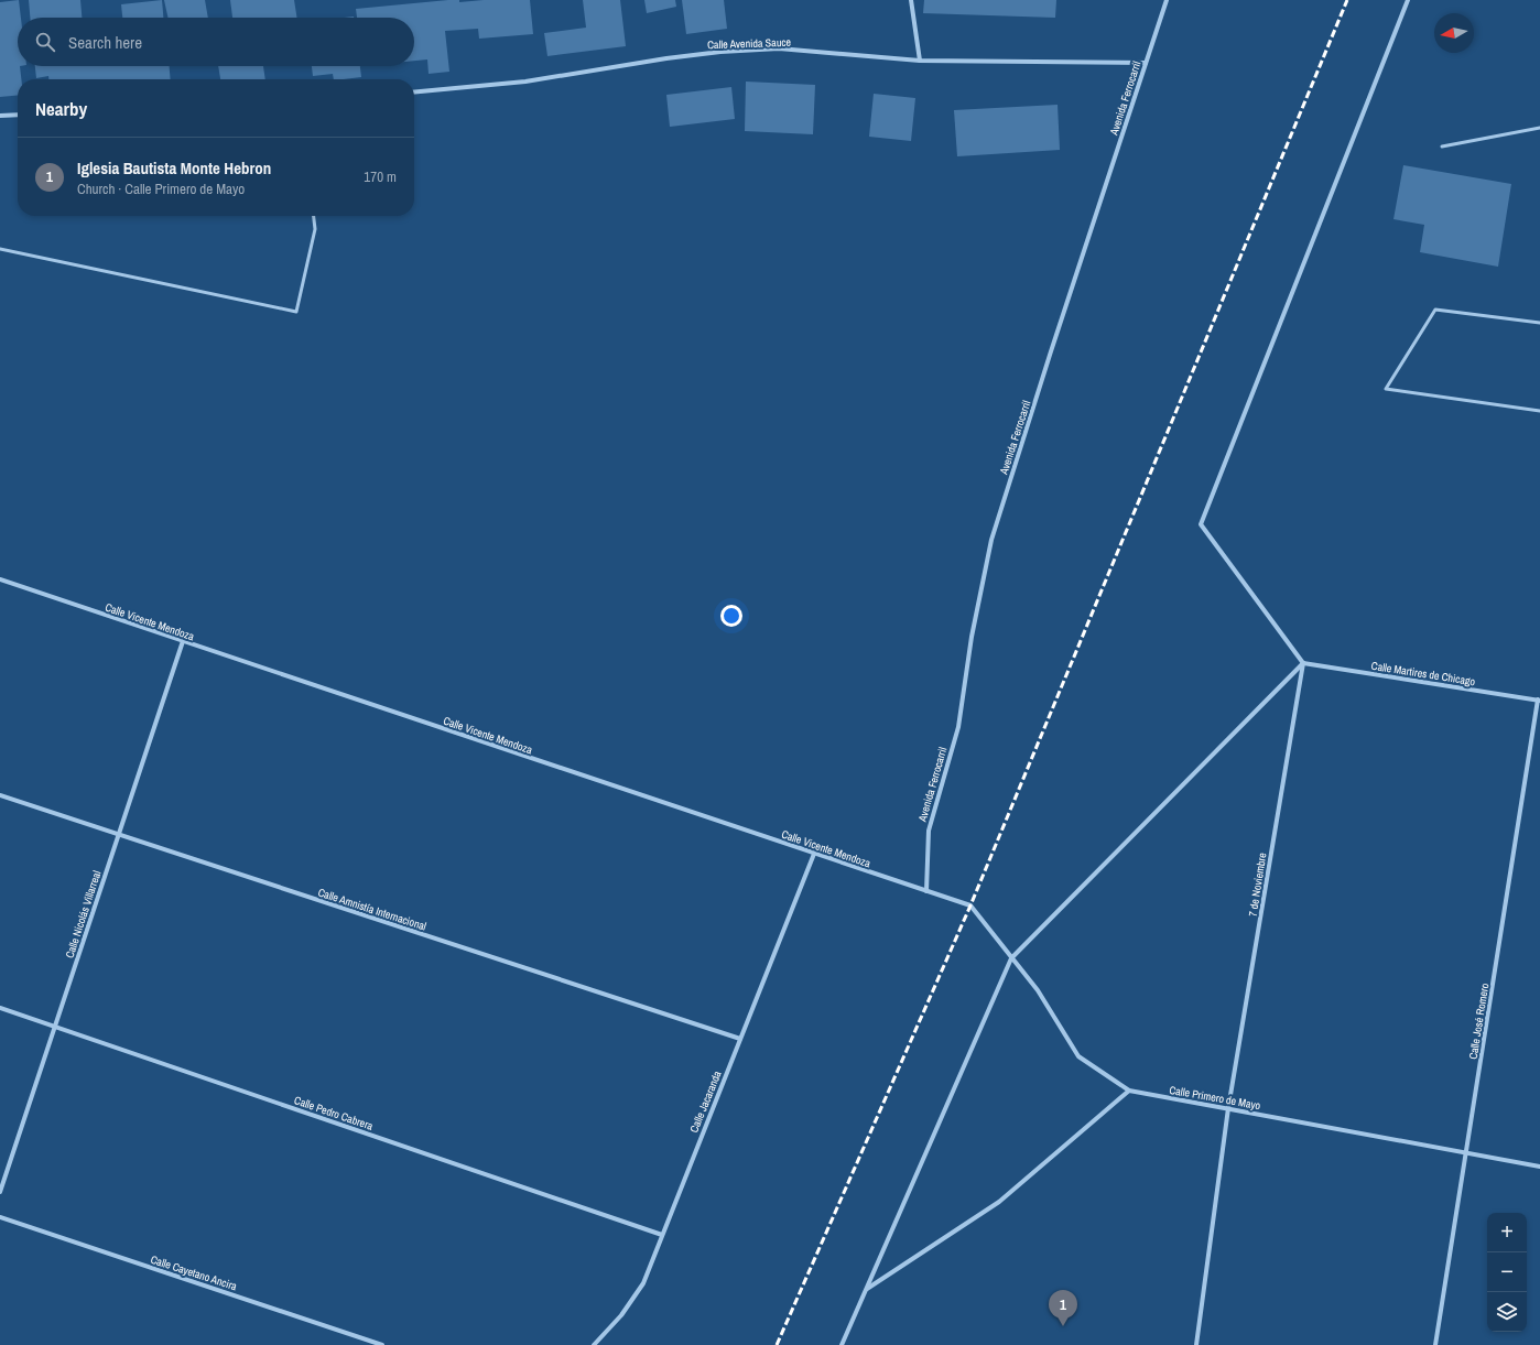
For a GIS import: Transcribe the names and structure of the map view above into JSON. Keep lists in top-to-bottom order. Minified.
{"streets":{"street":["Calle Avenida Sauce","Avenida Ferrocarril","Calle Vicente Mendoza","Calle Martires de Chicago","7 de Noviembre","Calle Amnistía Internacional","Calle Nicolás Villarreal","Calle José Romero","Calle Primero de Mayo","Calle Jacaranda","Calle Pedro Cabrera","Calle Cayetano Ancira"]},"crossings":[["Calle Avenida Sauce","Avenida Ferrocarril"],["Avenida Ferrocarril","Calle Vicente Mendoza"],["Calle Vicente Mendoza","Calle Nicolás Villarreal"],["Calle Vicente Mendoza","Calle Primero de Mayo"],["Calle Vicente Mendoza","Calle Jacaranda"],["Calle Martires de Chicago","7 de Noviembre"],["Calle Martires de Chicago","Calle José Romero"],["7 de Noviembre","Calle Primero de Mayo"],["Calle Amnistía Internacional","Calle Nicolás Villarreal"],["Calle Amnistía Internacional","Calle Jacaranda"],["Calle Nicolás Villarreal","Calle Pedro Cabrera"],["Calle José Romero","Calle Primero de Mayo"],["Calle Jacaranda","Calle Pedro Cabrera"]],"north":"left","page":{"search":"Search here","heading":"Nearby","list":[{"mark":"1","name":"Iglesia Bautista Monte Hebron","note":"Church · Calle Primero de Mayo","value":"170 m"}],"map_buttons":["+","−"],"pins":"1"}}
